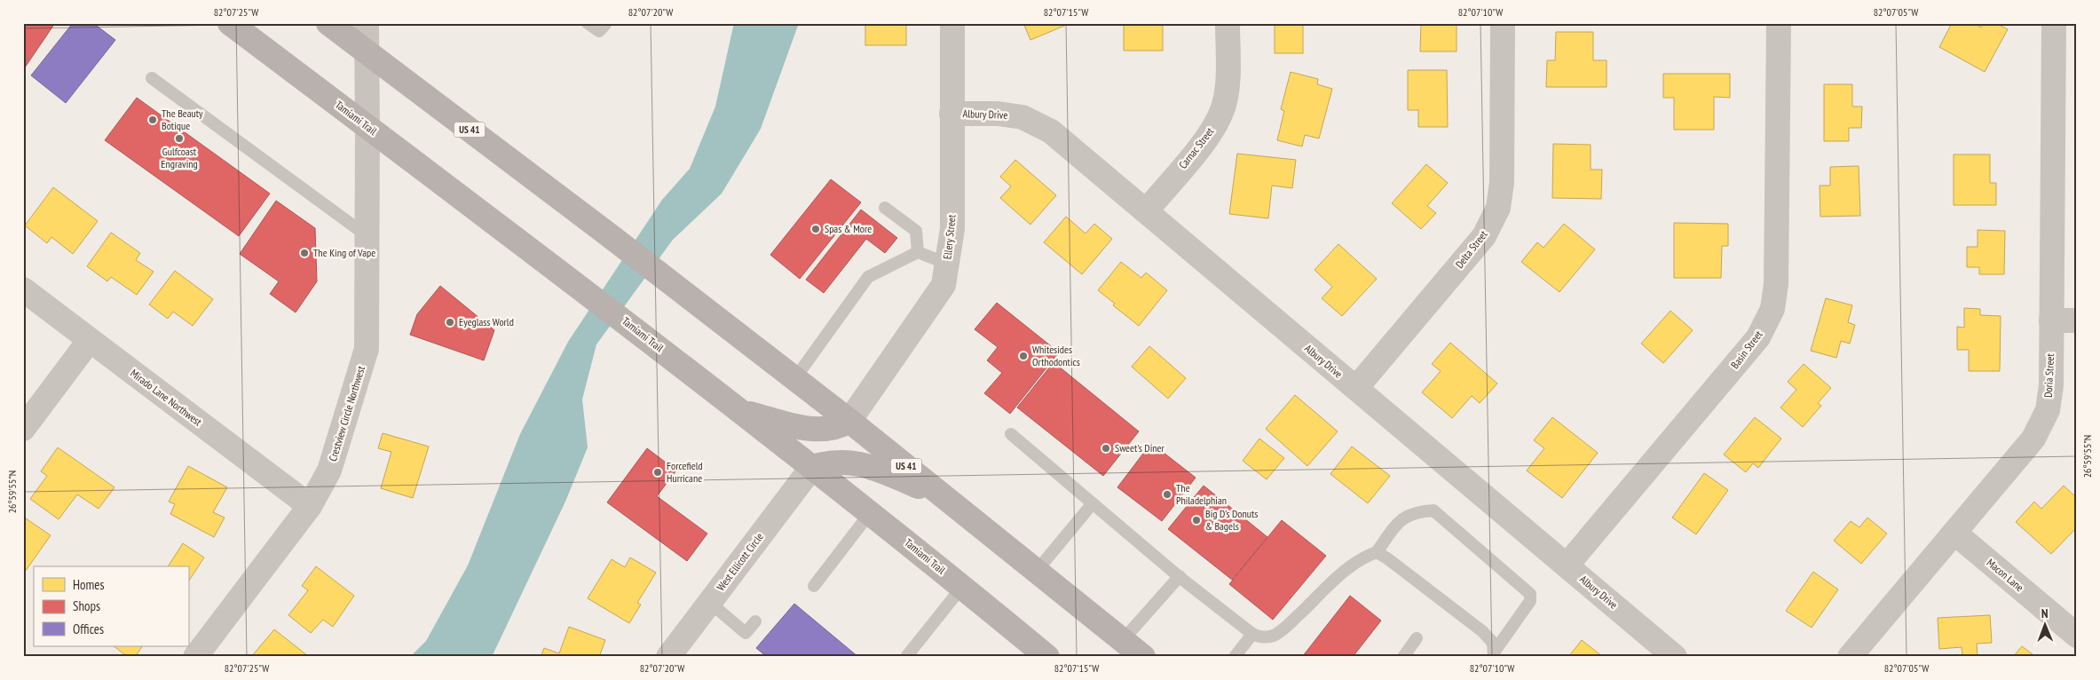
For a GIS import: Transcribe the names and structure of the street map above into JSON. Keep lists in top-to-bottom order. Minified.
{"streets":{"main road":["Tamiami Trail","US 41"],"street":["Albury Drive","Carnac Street","Ellery Street","Delta Street","Basin Street","Doria Street","Mirado Lane Northwest","Crestview Circle Northwest","West Ellicott Circle","Macon Lane"]},"crossings":[["Albury Drive","Carnac Street"],["Albury Drive","Ellery Street"],["Albury Drive","Delta Street"],["Albury Drive","Basin Street"],["Tamiami Trail","Crestview Circle Northwest"],["Tamiami Trail","West Ellicott Circle"],["US 41","Ellery Street"],["US 41","Crestview Circle Northwest"],["Doria Street","Macon Lane"],["Mirado Lane Northwest","Crestview Circle Northwest"]],"places":["The Beauty Botique","Gulfcoast Engraving","Spas & More","The King of Vape","Eyeglass World","Whitesides Orthodontics","Sweet's Diner","Forcefield Hurricane","The Philadelphian","Big D's Donuts & Bagels"],"legend":["Homes","Shops","Offices"],"north":"top","coordinates":["82°07'25\"W","82°07'20\"W","82°07'15\"W","82°07'10\"W","82°07'05\"W","26°59'55\"N"]}
